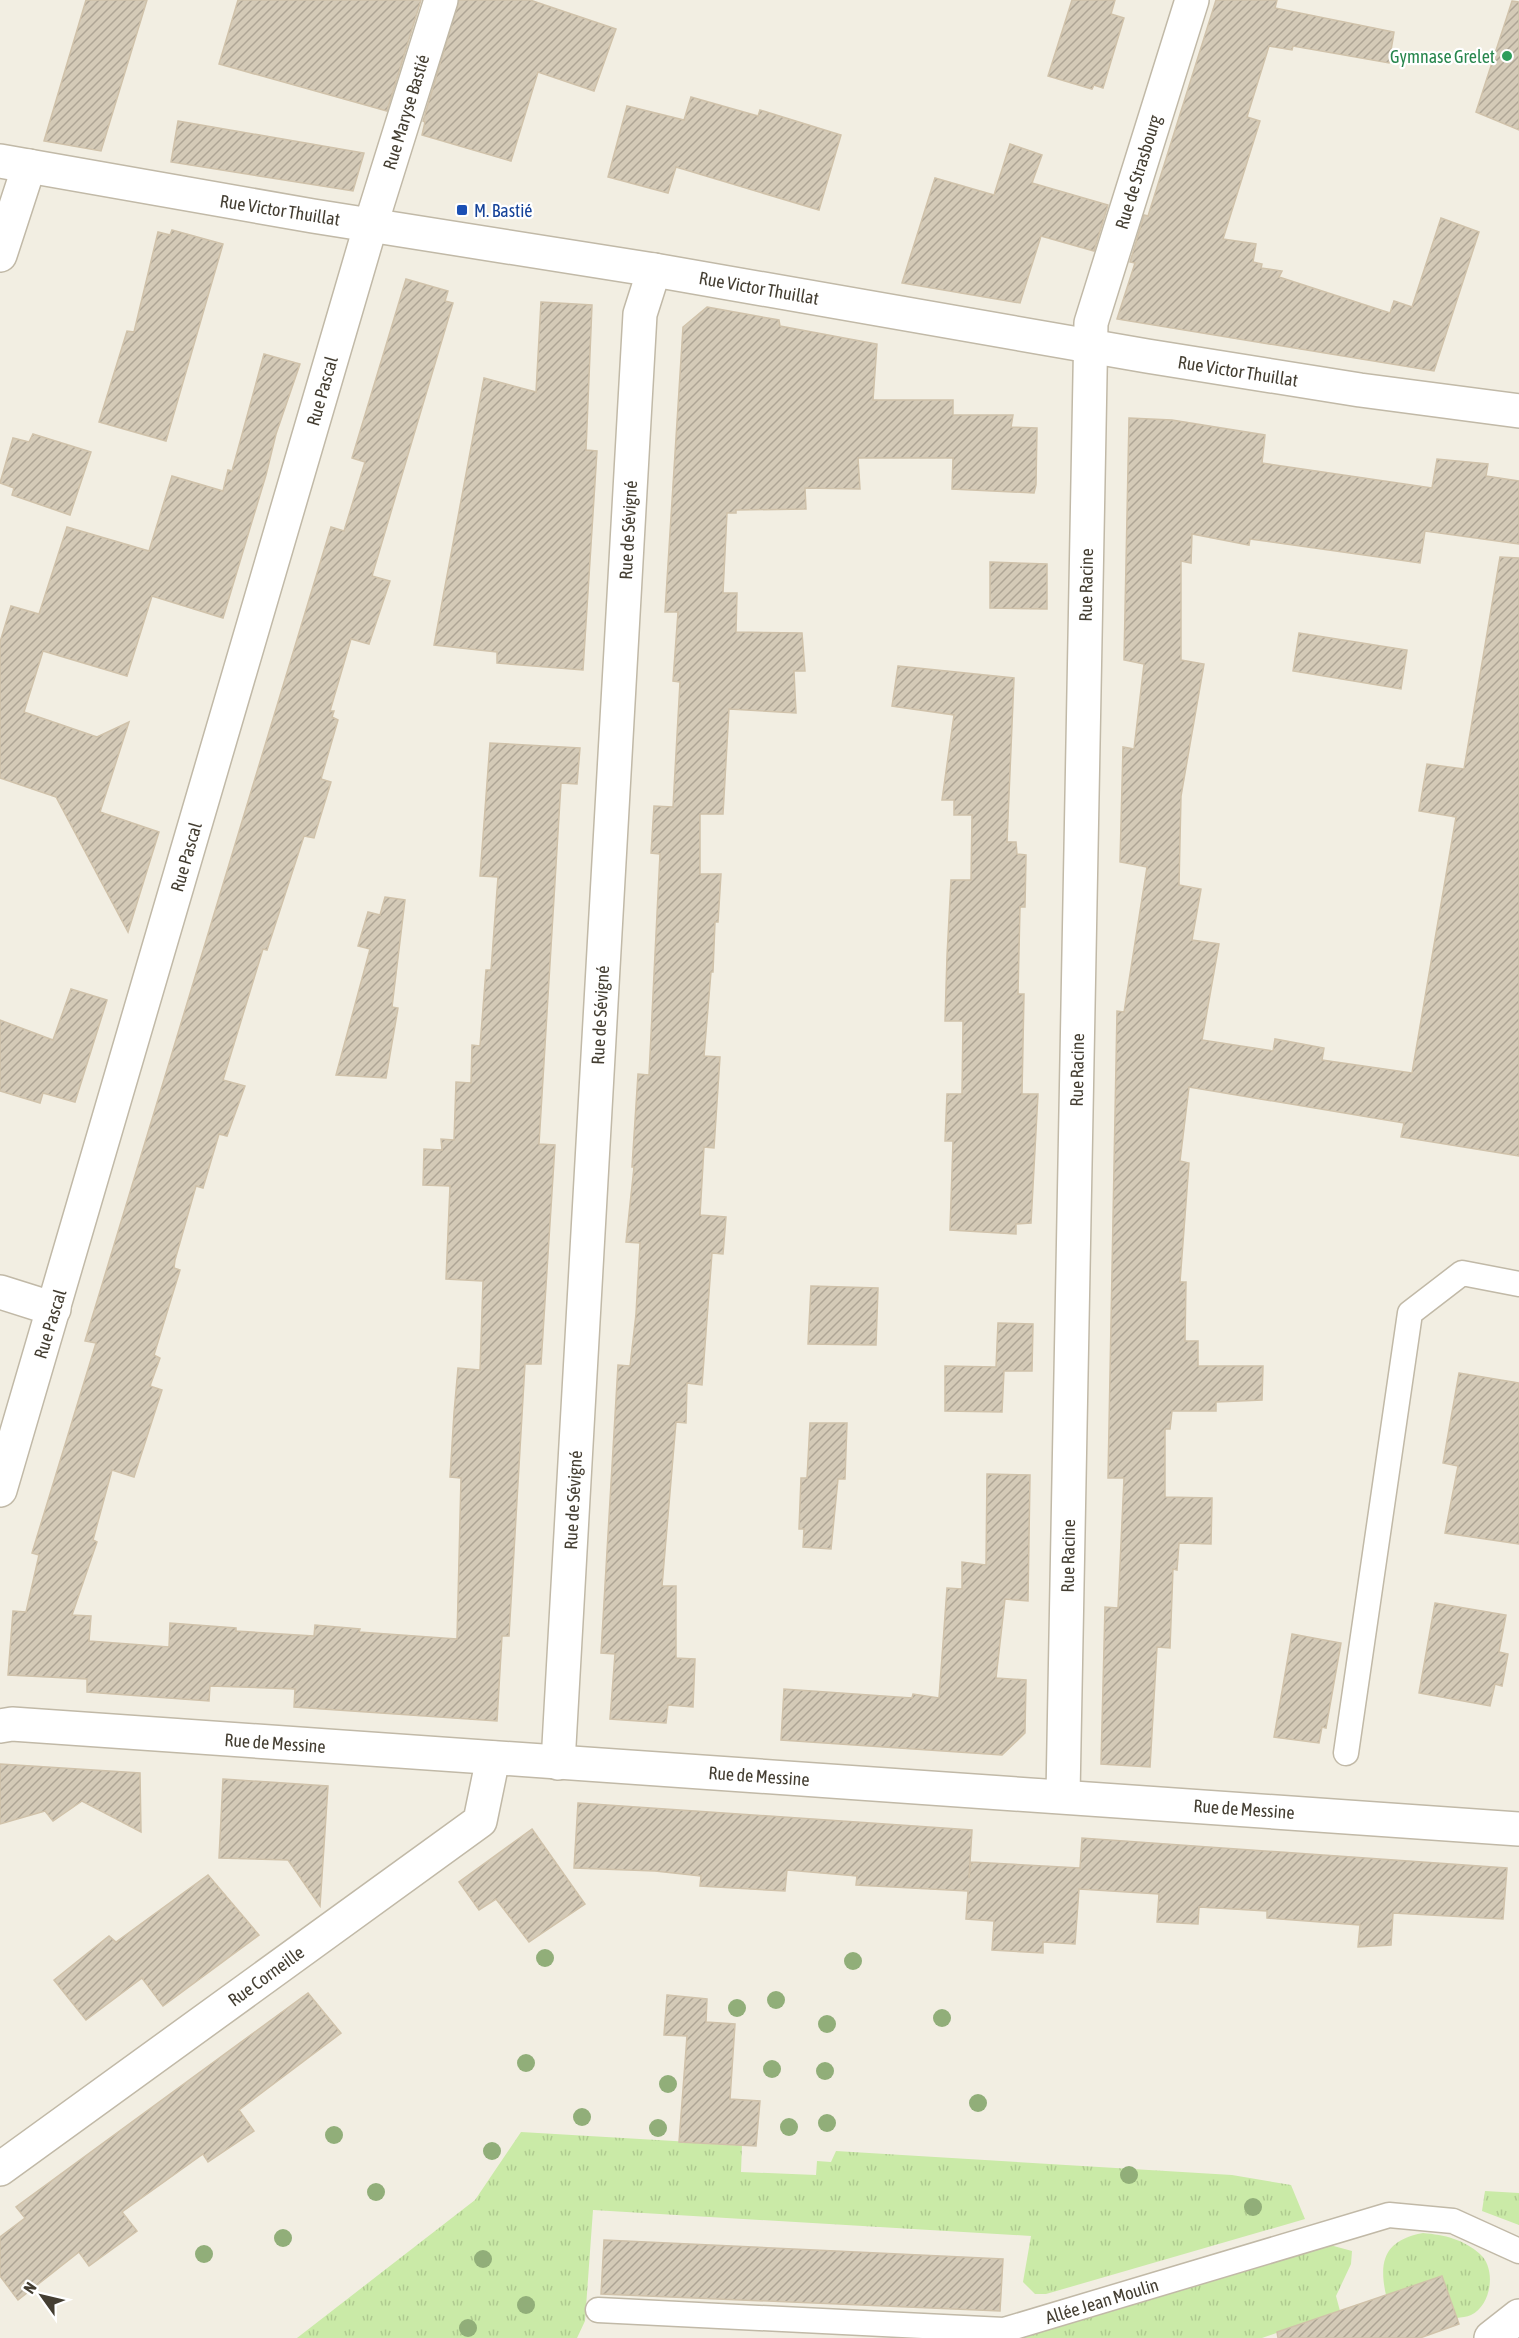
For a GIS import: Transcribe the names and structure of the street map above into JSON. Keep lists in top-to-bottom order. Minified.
{"streets":{"street":["Rue Maryse Bastié","Rue de Strasbourg","Rue Victor Thuillat","Rue Pascal","Rue de Sévigné","Rue Racine","Rue de Messine","Rue Corneille"],"lane":["Allée Jean Moulin"]},"crossings":[["Rue Maryse Bastié","Rue Victor Thuillat"],["Rue Maryse Bastié","Rue Pascal"],["Rue de Strasbourg","Rue Victor Thuillat"],["Rue de Strasbourg","Rue Racine"],["Rue Victor Thuillat","Rue Pascal"],["Rue Victor Thuillat","Rue de Sévigné"],["Rue Victor Thuillat","Rue Racine"],["Rue de Sévigné","Rue de Messine"],["Rue Racine","Rue de Messine"],["Rue de Messine","Rue Corneille"]],"places":{"other":["Gymnase Grelet"],"transit":["M. Bastié"]},"north":"top left"}
